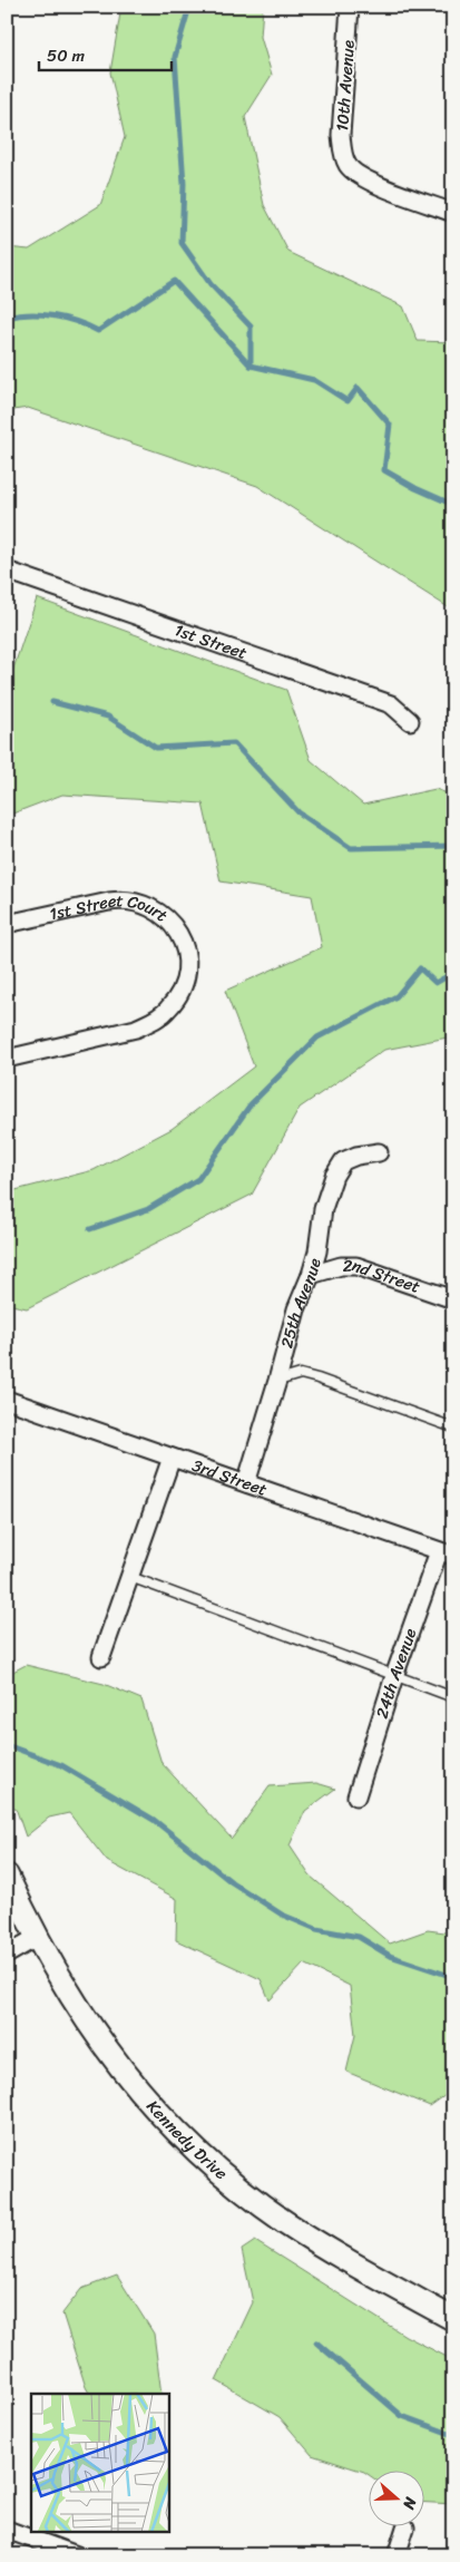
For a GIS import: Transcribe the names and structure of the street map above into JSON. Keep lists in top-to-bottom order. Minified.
{"streets":{"street":["10th Avenue","1st Street","1st Street Court","2nd Street","25th Avenue","3rd Street","24th Avenue","Kennedy Drive"]},"crossings":[["2nd Street","25th Avenue"],["25th Avenue","3rd Street"],["3rd Street","24th Avenue"]],"scale_bar":"50 m","north":"right"}
